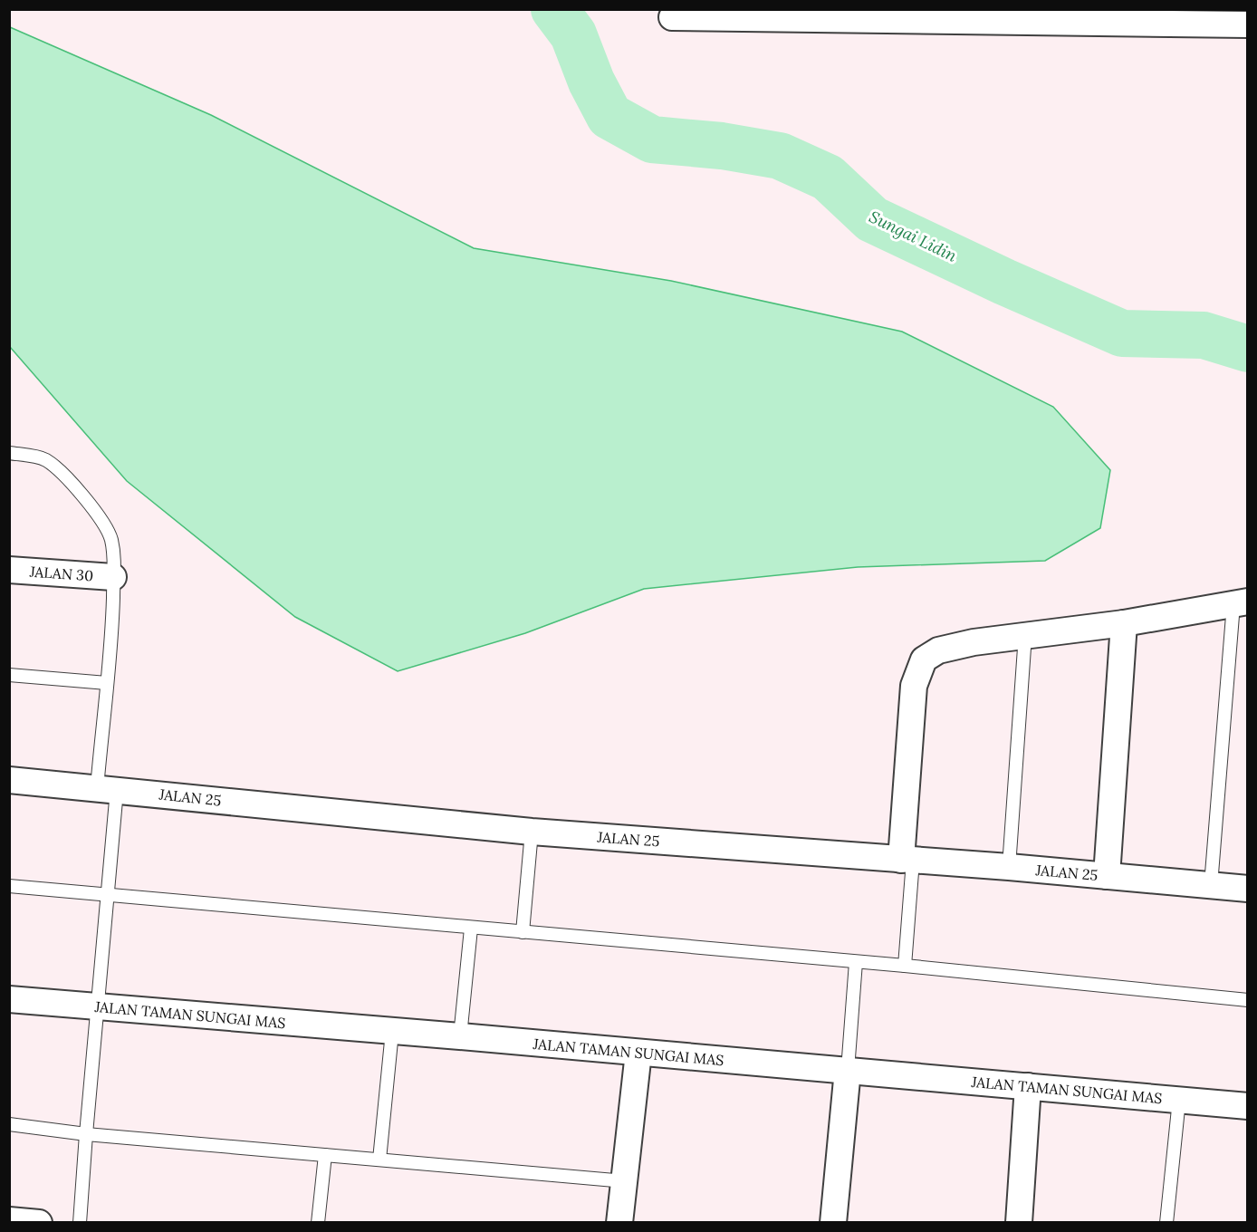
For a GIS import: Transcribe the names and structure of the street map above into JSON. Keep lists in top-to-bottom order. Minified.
{"streets":{"street":["JALAN 30","JALAN 25","JALAN TAMAN SUNGAI MAS"]},"water":["Sungai Lidin"]}
